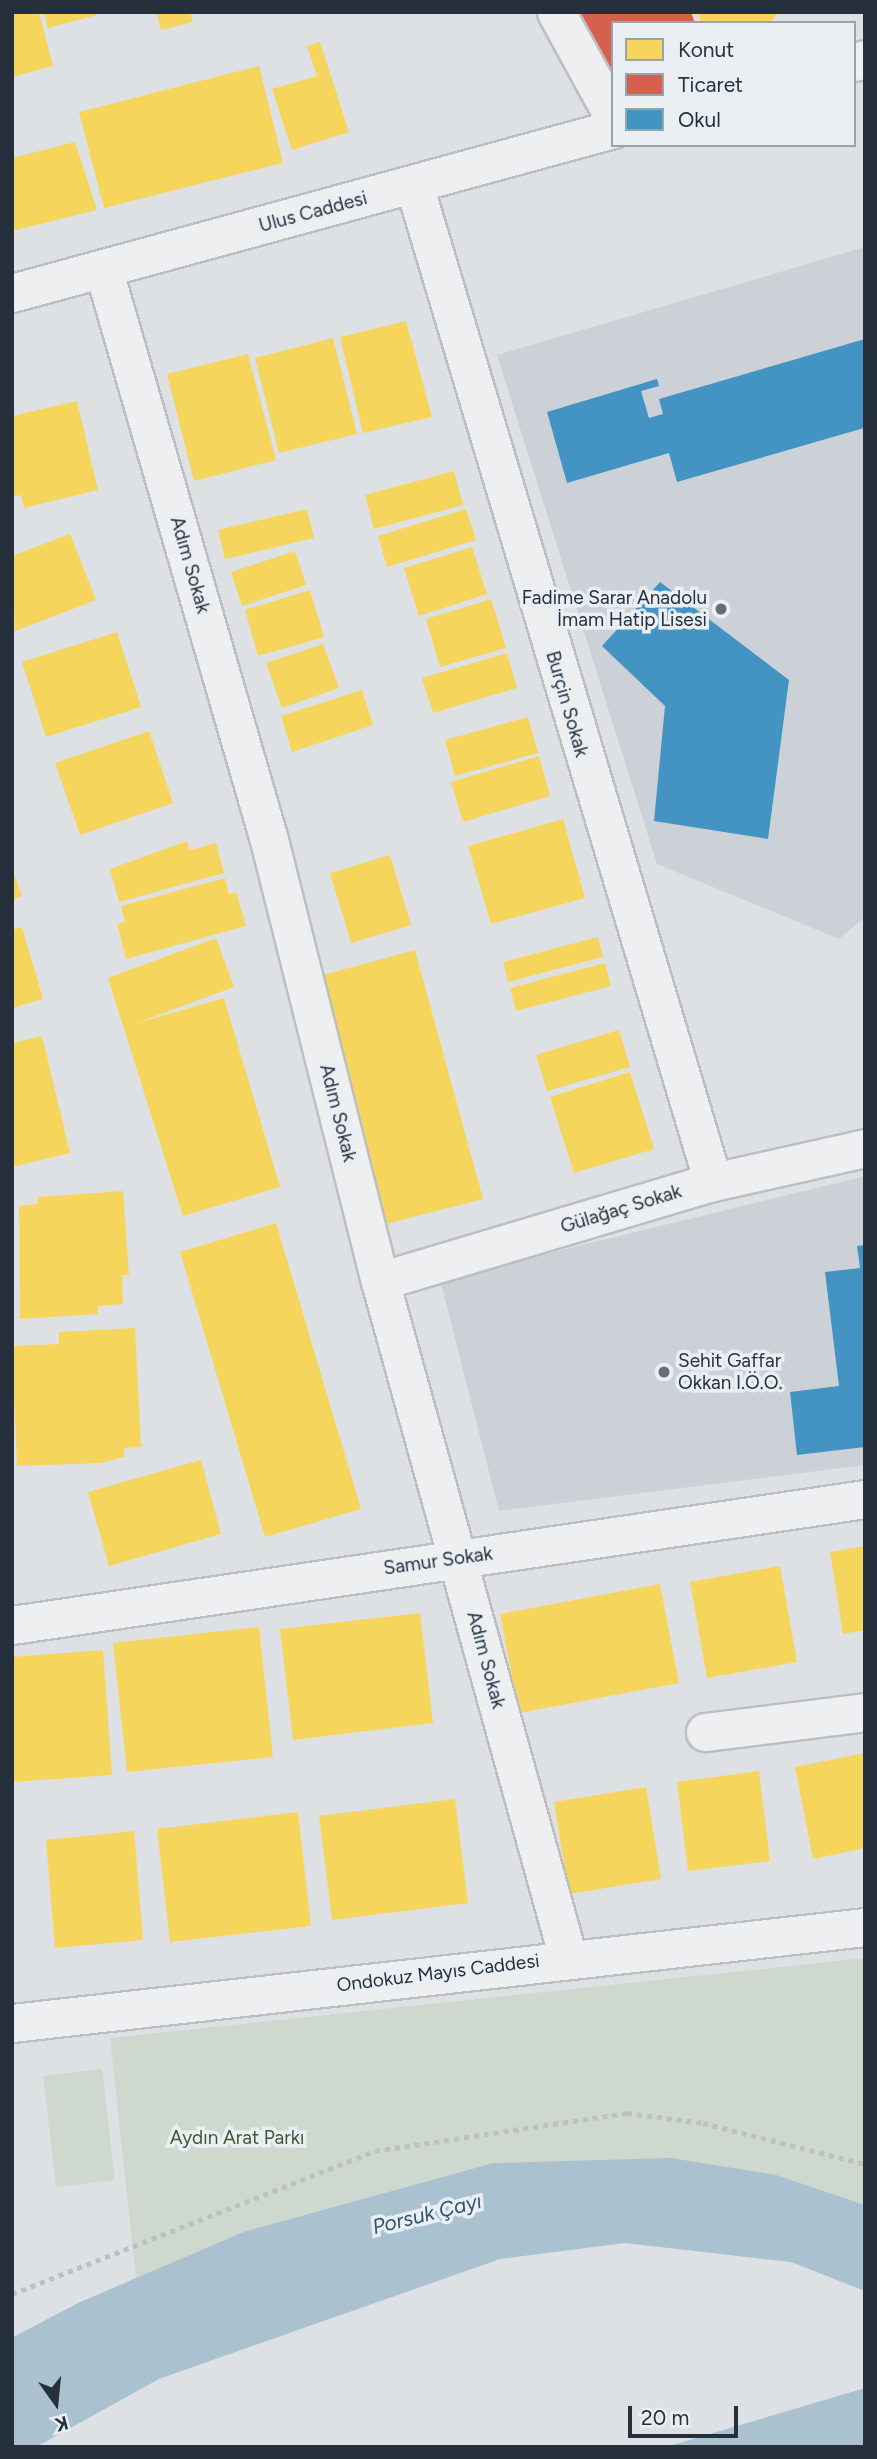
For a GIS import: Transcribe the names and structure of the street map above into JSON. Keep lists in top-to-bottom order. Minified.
{"streets":{"street":["Ulus Caddesi","Adım Sokak","Burçin Sokak","Gülağaç Sokak","Samur Sokak","Ondokuz Mayıs Caddesi"]},"crossings":[["Ulus Caddesi","Adım Sokak"],["Ulus Caddesi","Burçin Sokak"],["Adım Sokak","Gülağaç Sokak"],["Adım Sokak","Samur Sokak"],["Adım Sokak","Ondokuz Mayıs Caddesi"],["Burçin Sokak","Gülağaç Sokak"]],"water":["Porsuk Çayı"],"parks":["Aydın Arat Parkı"],"places":["Fadime Sarar Anadolu İmam Hatip Lisesi","Sehit Gaffar Okkan I.Ö.O."],"legend":["Konut","Ticaret","Okul"],"scale_bar":"20 m","north":"bottom"}
